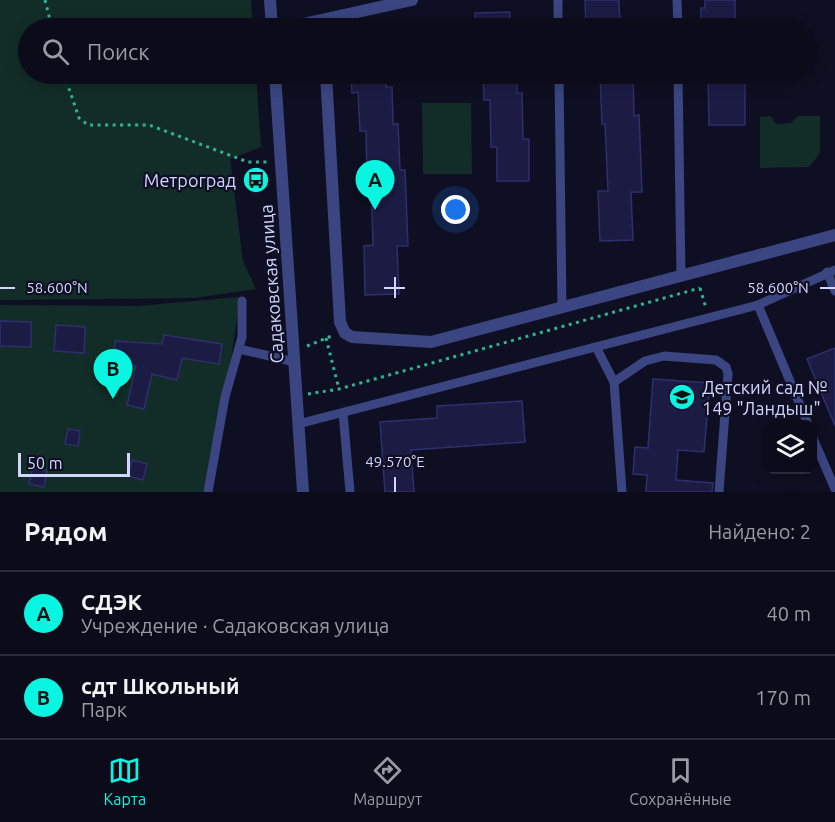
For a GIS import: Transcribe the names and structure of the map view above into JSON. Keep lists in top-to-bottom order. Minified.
{"streets":{"street":["Садаковская улица"]},"places":{"bus stop":["Метроград"],"school or university":["Детский сад № 149 \"Ландыш\""]},"scale_bar":"50 m","page":{"search":"Поиск","pins":["A","B"],"scale":"50 m","heading":["Рядом","Найдено: 2"],"list":[{"mark":"A","name":"СДЭК","note":"Учреждение · Садаковская улица","value":"40 m"},{"mark":"B","name":"сдт Школьный","note":"Парк","value":"170 m"}],"nav":["Карта","Маршрут","Сохранённые"]},"coordinates":["58.600°N","49.570°E"]}
